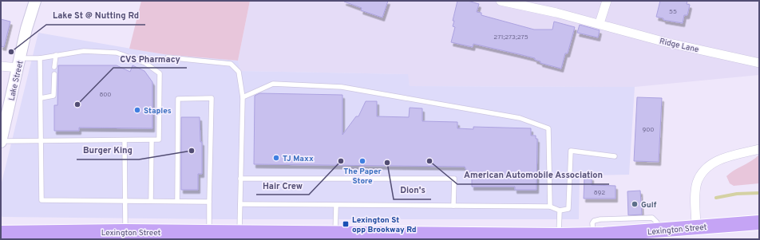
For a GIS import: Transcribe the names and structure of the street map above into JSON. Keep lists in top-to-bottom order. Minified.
{"streets":{"main road":["Lexington Street"],"street":["Ridge Lane","Lake Street"]},"places":{"other":["Lake St @ Nutting Rd","CVS Pharmacy","Staples","Burger King","TJ Maxx","Hair Crew","The Paper Store","American Automobile Association","Dion's","Gulf"],"transit":["Lexington St opp Brookway Rd"]},"house_numbers":["55","271;273;275","800","900","892"]}
